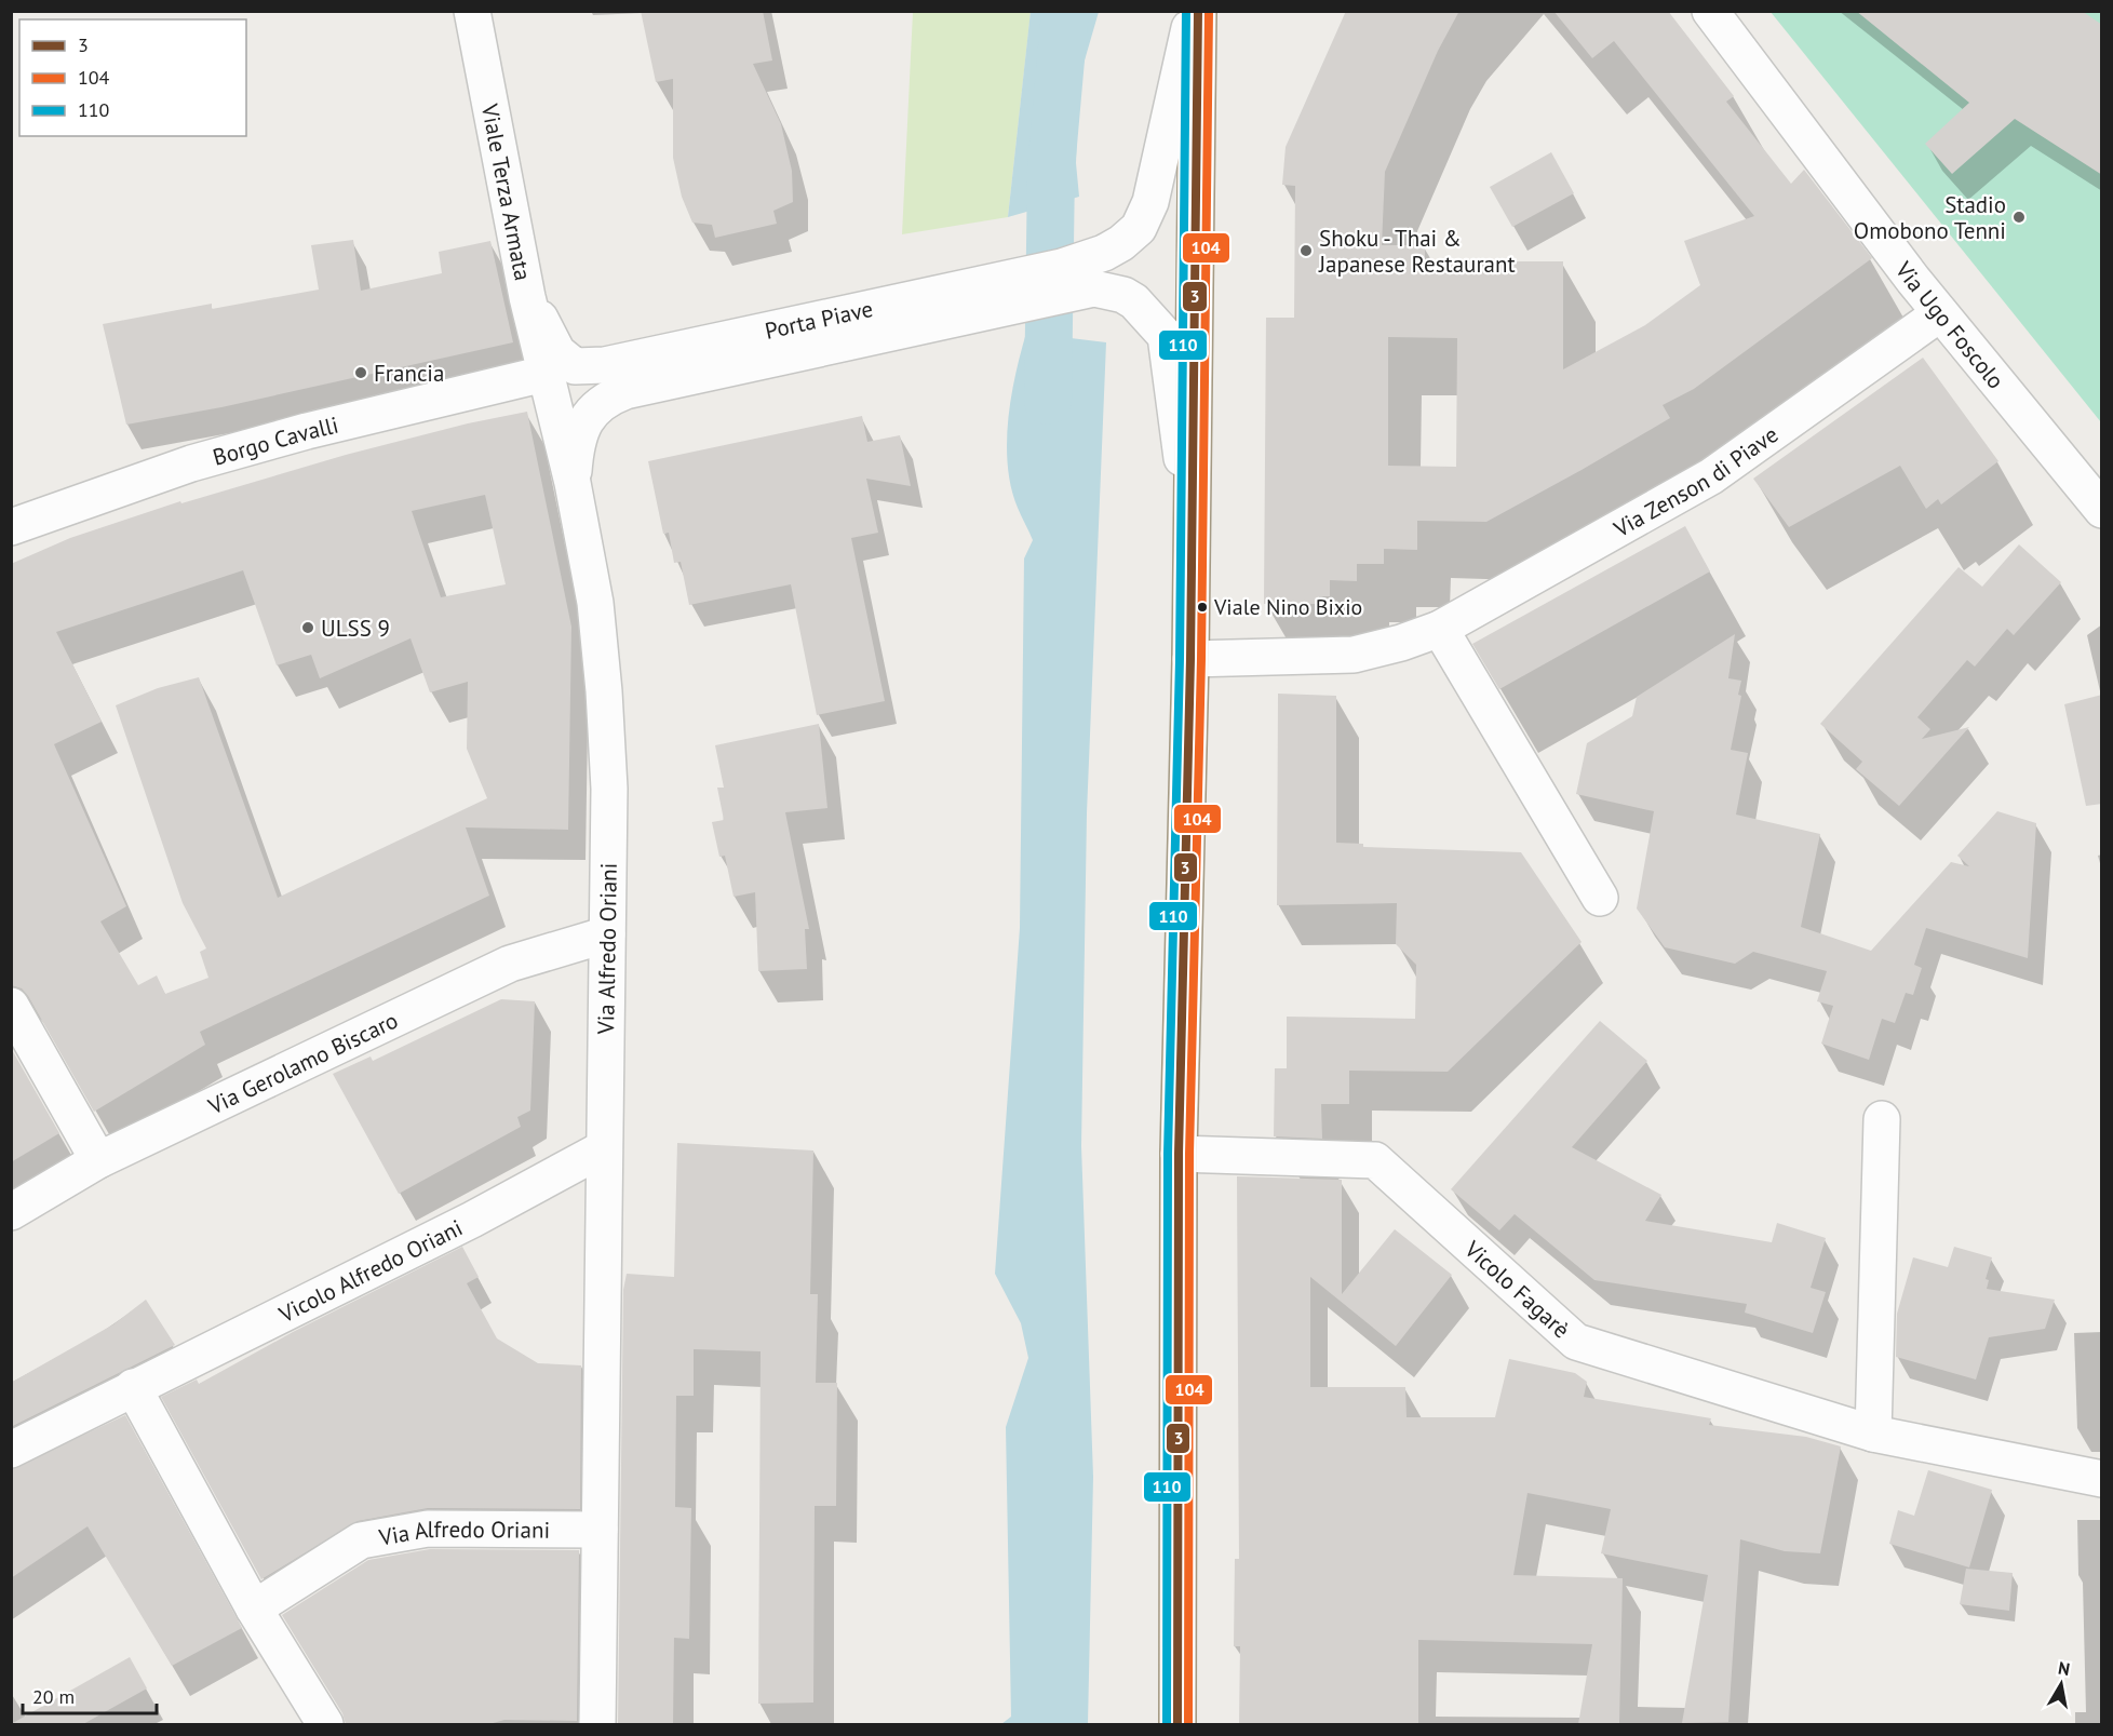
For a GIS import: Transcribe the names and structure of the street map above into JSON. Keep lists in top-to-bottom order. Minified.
{"streets":{"street":["Viale Terza Armata","Porta Piave","Via Ugo Foscolo","Borgo Cavalli","Via Zenson di Piave","Via Alfredo Oriani","Via Gerolamo Biscaro","Vicolo Alfredo Oriani","Vicolo Fagarè"]},"crossings":[["Viale Terza Armata","Porta Piave"],["Viale Terza Armata","Borgo Cavalli"],["Viale Terza Armata","Via Alfredo Oriani"],["Porta Piave","Via Alfredo Oriani"],["Via Ugo Foscolo","Via Zenson di Piave"],["Borgo Cavalli","Via Alfredo Oriani"],["Via Alfredo Oriani","Via Gerolamo Biscaro"],["Via Alfredo Oriani","Vicolo Alfredo Oriani"]],"places":["Stadio Omobono Tenni","Shoku - Thai & Japanese Restaurant","Francia","Viale Nino Bixio","ULSS 9"],"lines":["transit line 3","transit line 104","transit line 110"],"legend":["3","104","110"],"scale_bar":"20 m","north":"top"}
